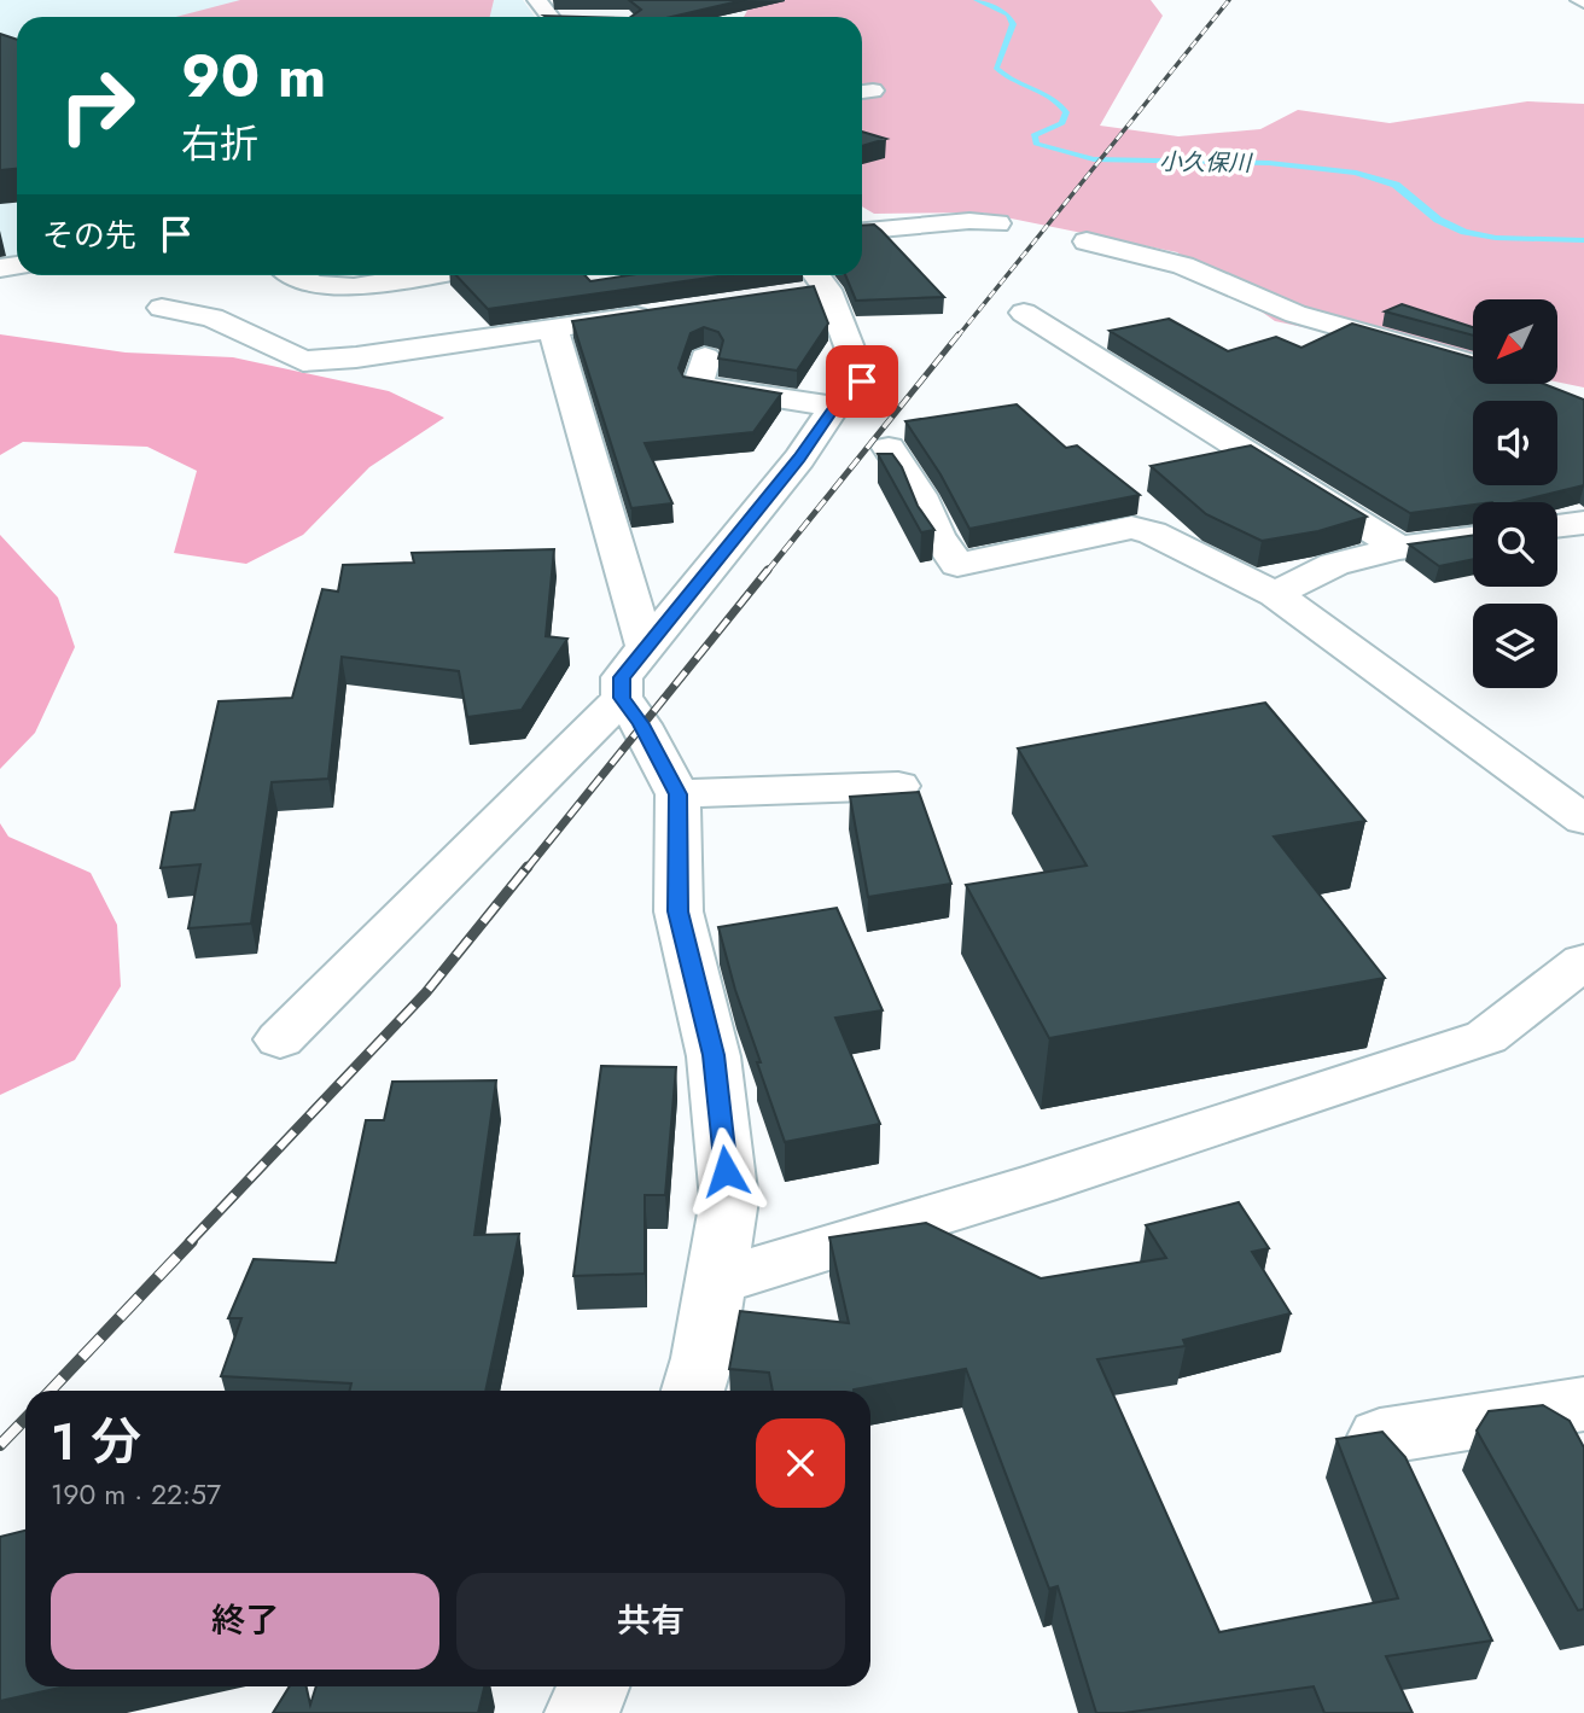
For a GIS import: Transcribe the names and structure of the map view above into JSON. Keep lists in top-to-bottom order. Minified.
{"water":["小久保川"],"north":"bottom left","page":{"turn":["90 m","右折"],"then":"その先","heading":["1 分","190 m · 22:57"],"buttons":["終了","共有"]}}
